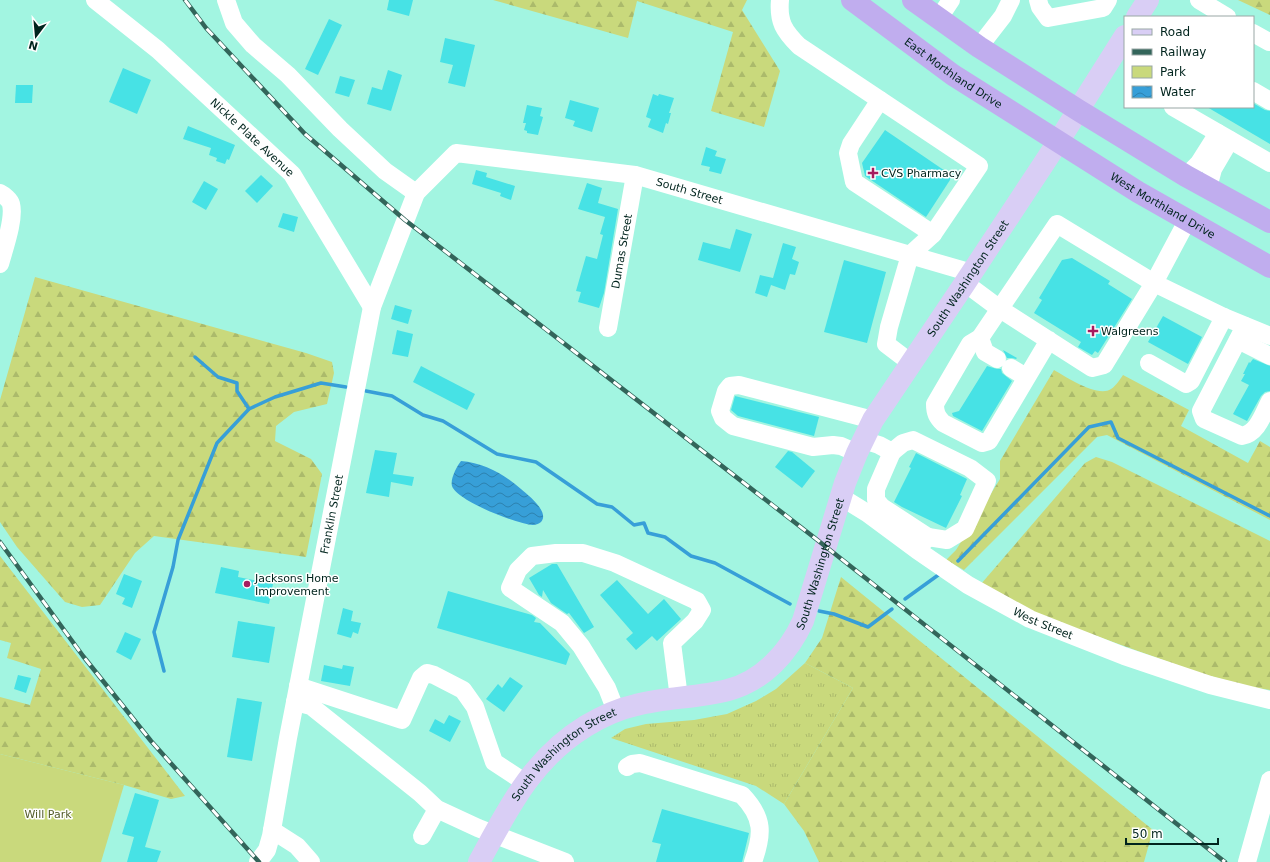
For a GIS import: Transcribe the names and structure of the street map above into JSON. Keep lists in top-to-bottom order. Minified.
{"streets":{"highway":["East Morthland Drive","West Morthland Drive"],"main road":["South Washington Street"],"street":["Nickle Plate Avenue","South Street","Dumas Street","Franklin Street","West Street"]},"crossings":[["East Morthland Drive","West Morthland Drive"],["East Morthland Drive","South Washington Street"],["Nickle Plate Avenue","Franklin Street"],["South Street","Dumas Street"],["South Street","South Washington Street"],["South Street","Franklin Street"],["West Morthland Drive","South Washington Street"],["South Washington Street","West Street"]],"parks":["Will Park"],"places":{"health":["CVS Pharmacy","Walgreens"],"other":["Jacksons Home Improvement"]},"legend":["Road","Railway","Park","Water"],"scale_bar":"50 m","north":"bottom"}
